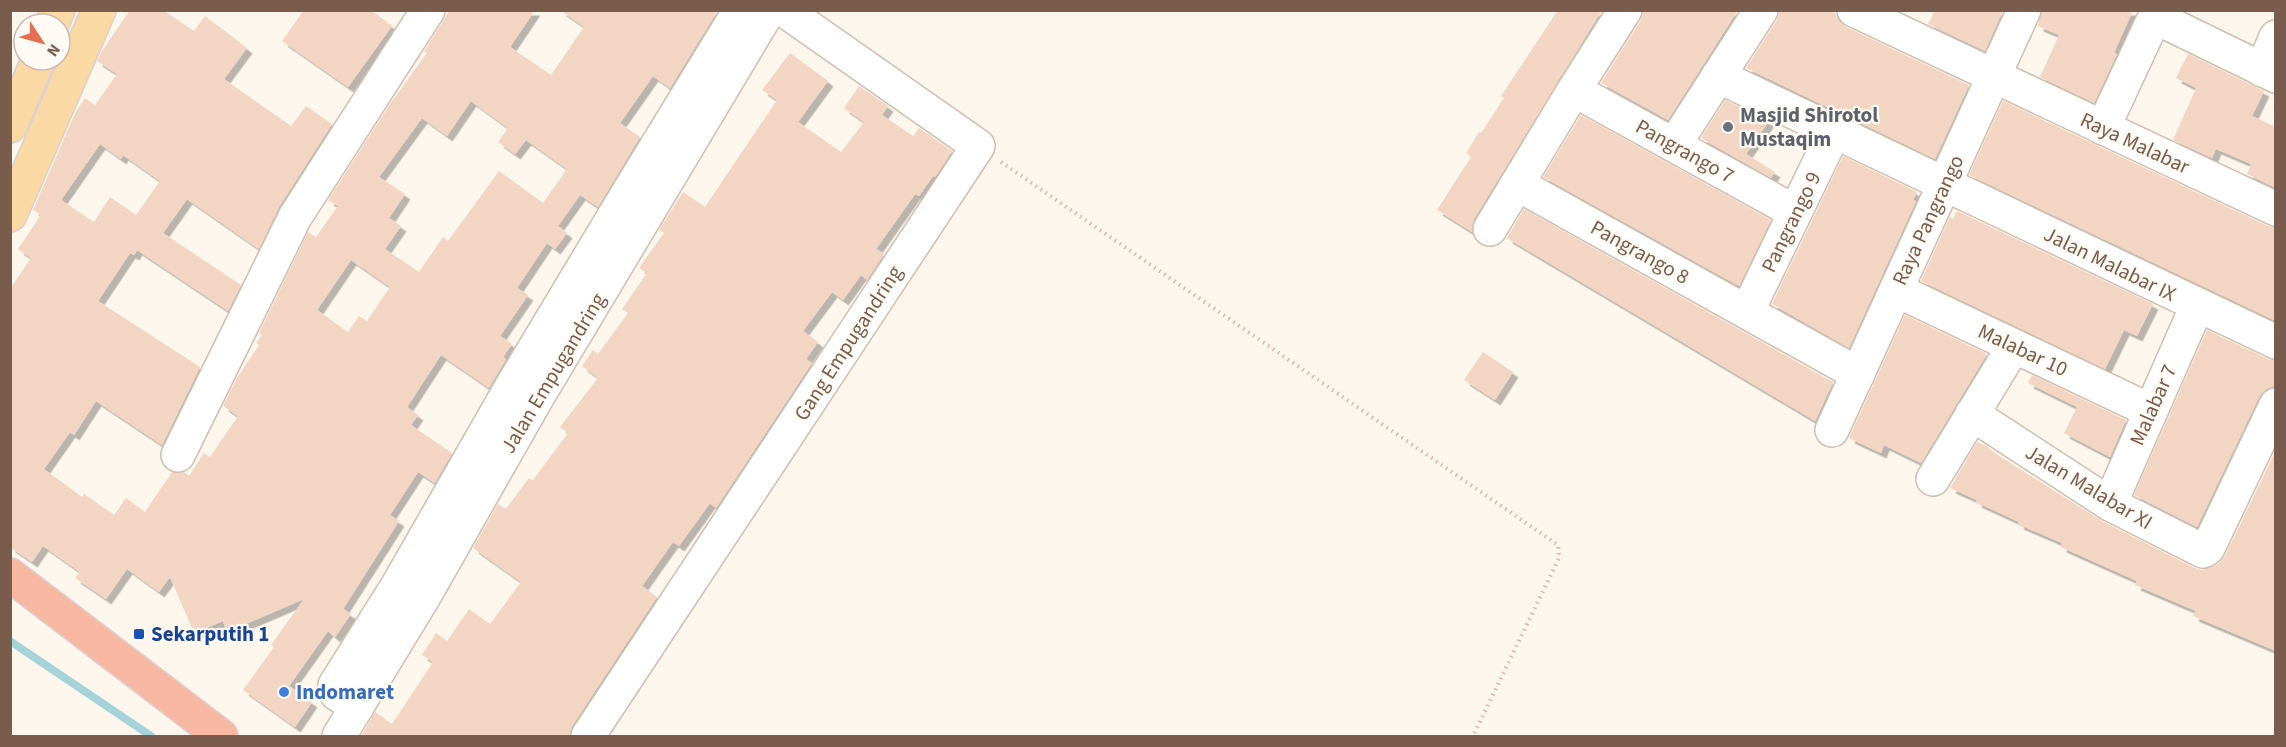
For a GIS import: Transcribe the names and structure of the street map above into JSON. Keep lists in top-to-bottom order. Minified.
{"streets":{"street":["Raya Malabar","Pangrango 7","Raya Pangrango","Pangrango 9","Pangrango 8","Jalan Malabar IX","Gang Empugandring","Malabar 10","Jalan Empugandring","Malabar 7","Jalan Malabar XI"]},"crossings":[["Raya Malabar","Raya Pangrango"],["Pangrango 7","Pangrango 9"],["Raya Pangrango","Pangrango 8"],["Raya Pangrango","Jalan Malabar IX"],["Raya Pangrango","Malabar 10"],["Pangrango 9","Pangrango 8"],["Pangrango 9","Jalan Malabar IX"],["Jalan Malabar IX","Malabar 7"],["Malabar 10","Malabar 7"],["Malabar 7","Jalan Malabar XI"]],"places":{"other":["Masjid Shirotol Mustaqim","Indomaret"],"transit":["Sekarputih 1"]},"north":"bottom right"}
